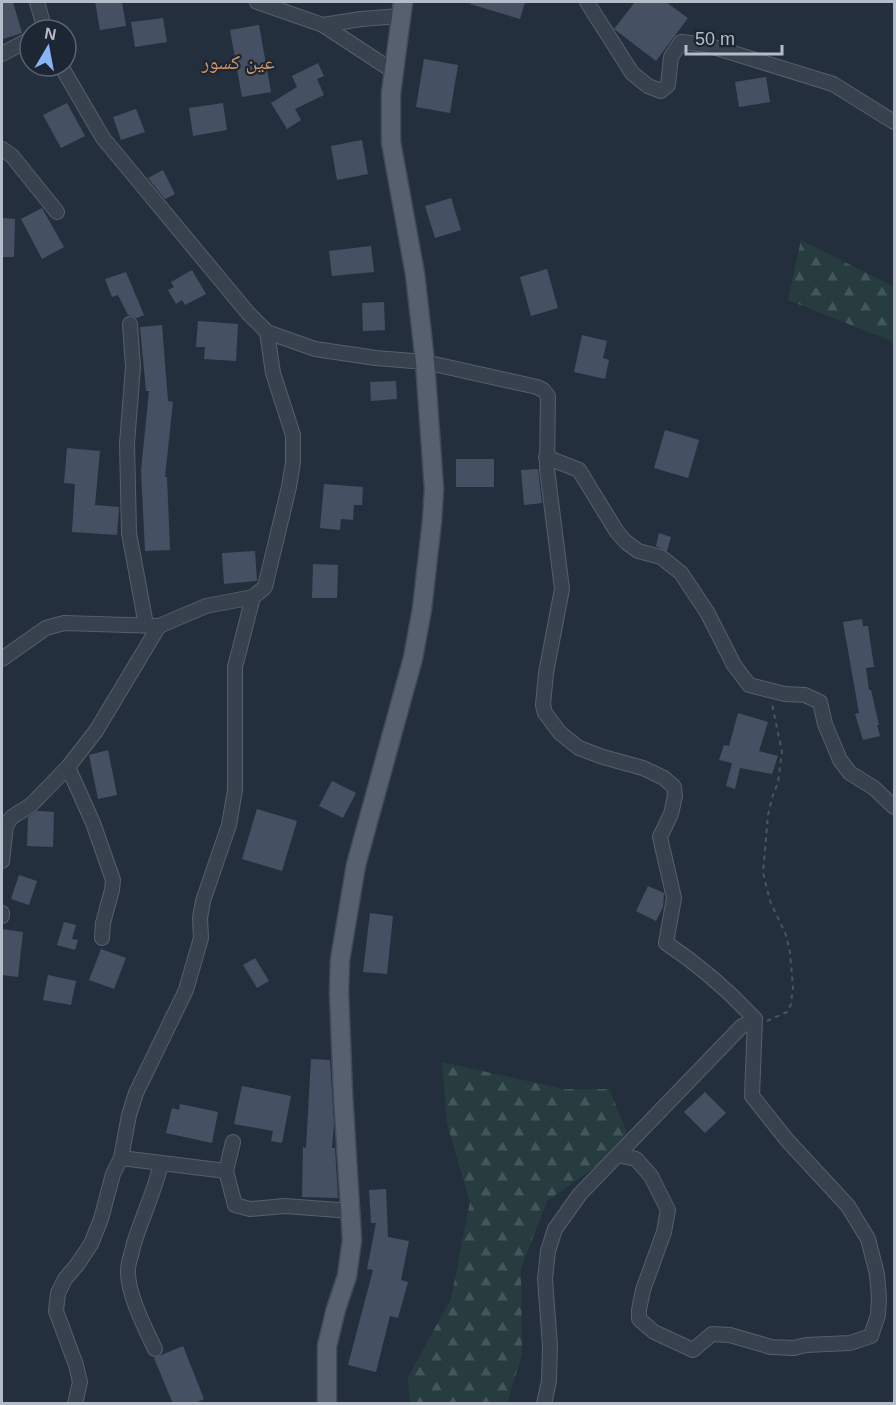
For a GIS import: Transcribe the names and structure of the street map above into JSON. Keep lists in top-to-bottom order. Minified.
{"districts":["عين كسور"],"scale_bar":"50 m","north":"top"}
